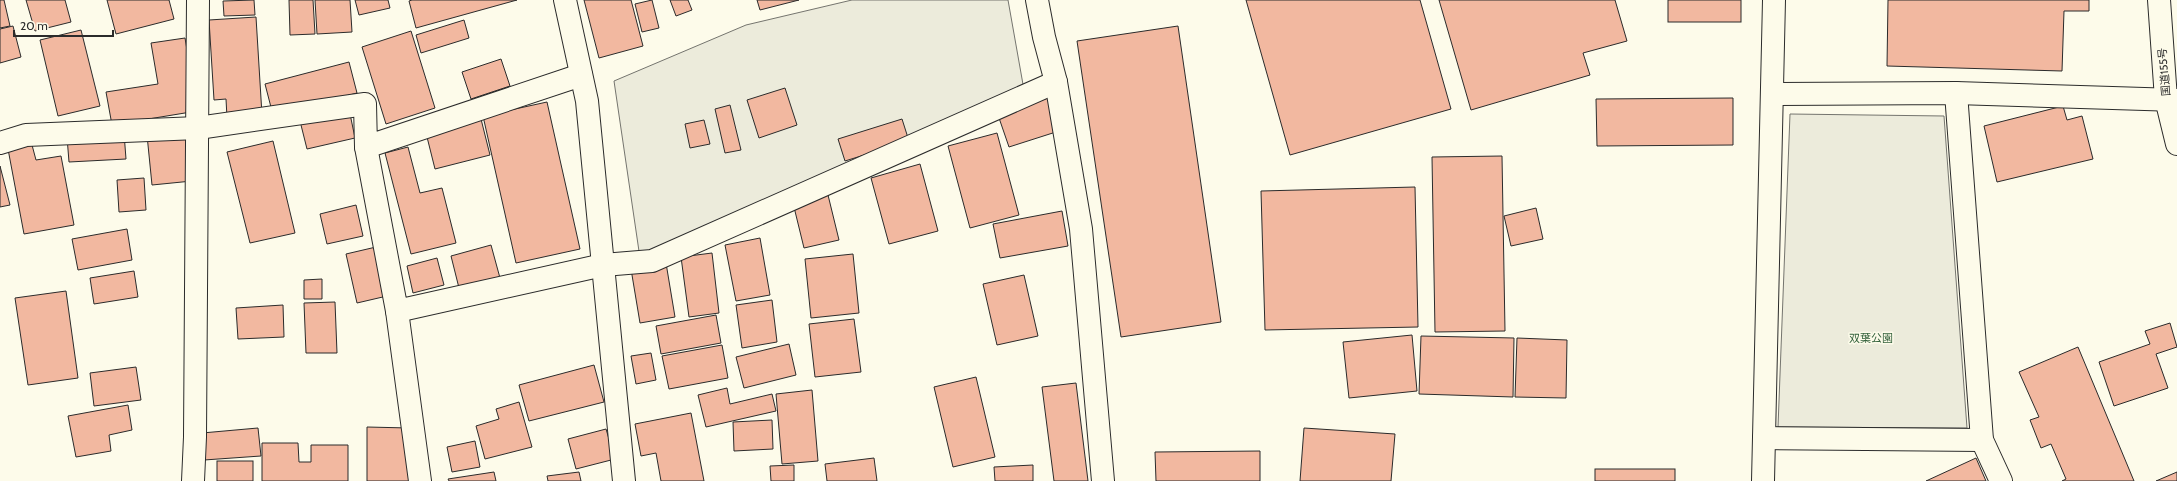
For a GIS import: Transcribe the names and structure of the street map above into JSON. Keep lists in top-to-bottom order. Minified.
{"streets":{"main road":["国道155号"]},"parks":["双葉公園"],"scale_bar":"20 m"}
